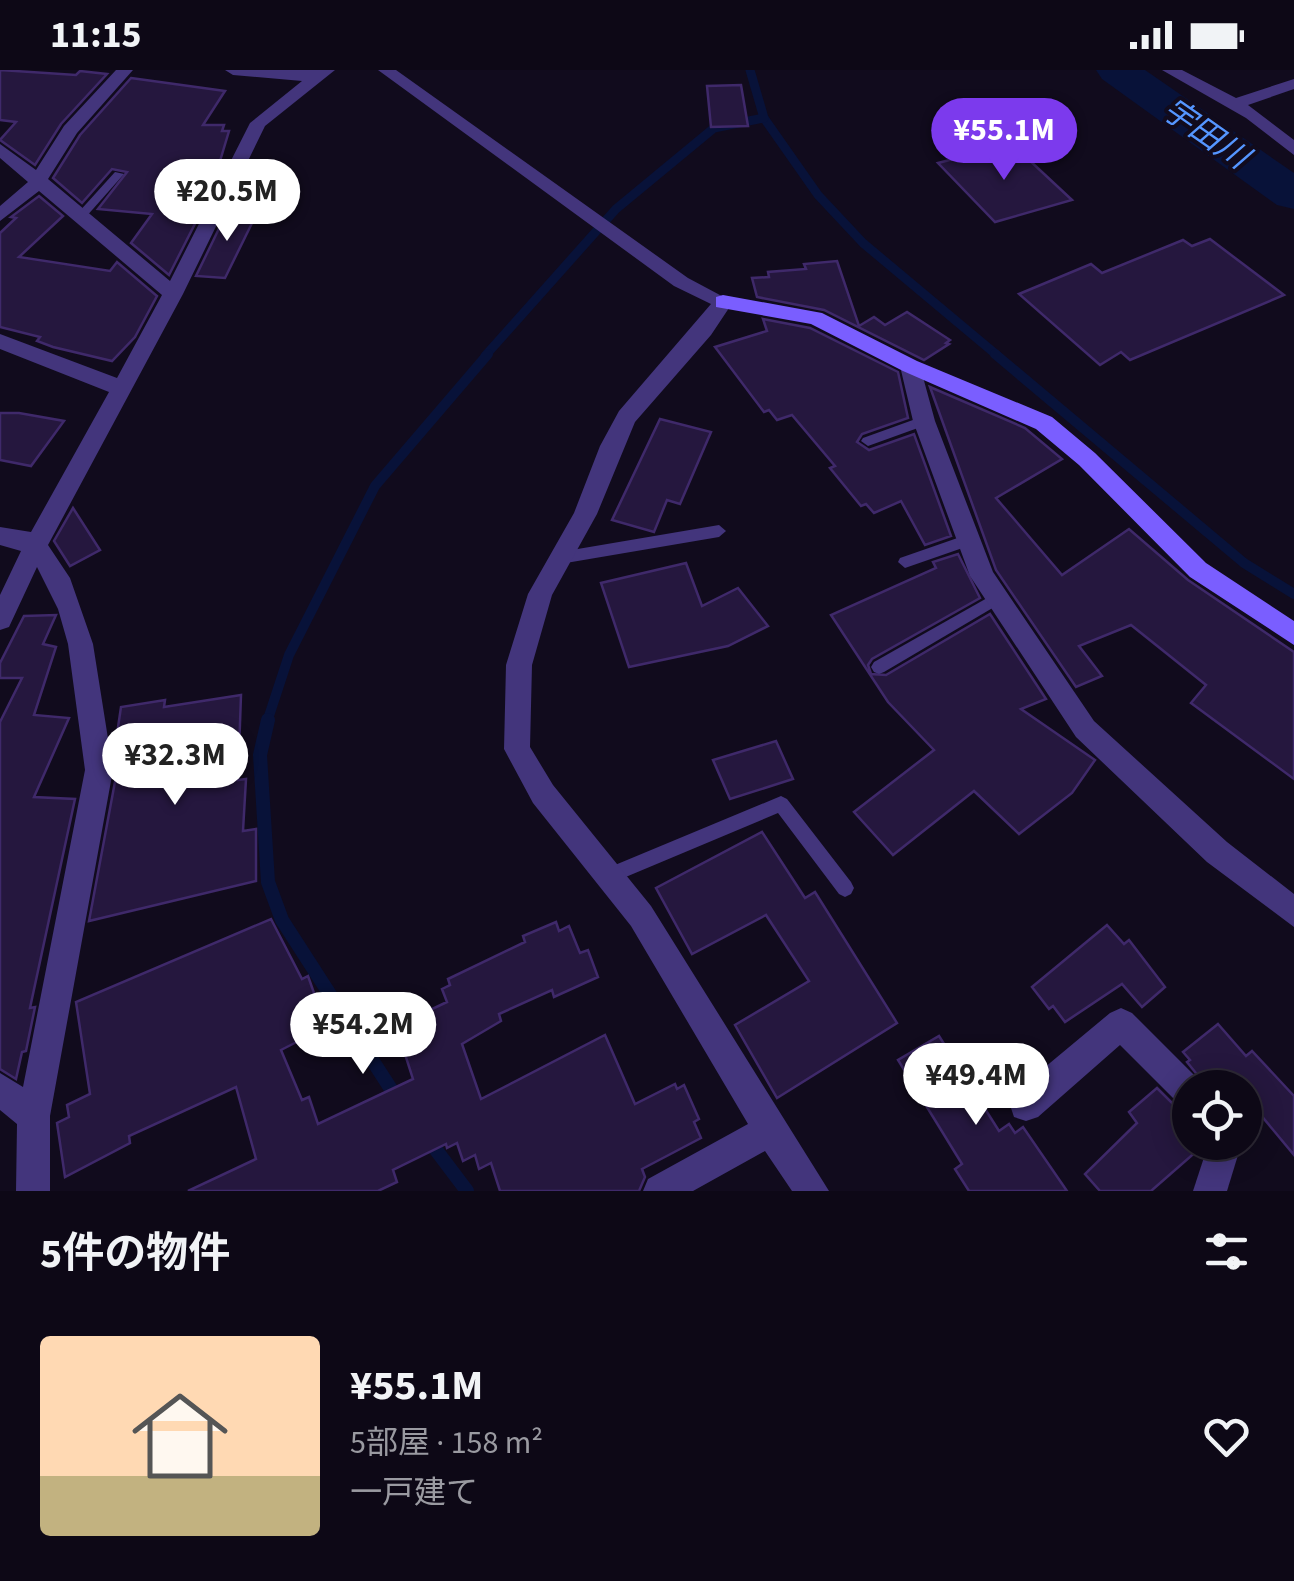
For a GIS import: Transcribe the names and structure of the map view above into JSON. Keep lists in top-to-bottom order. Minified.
{"water":["宇田川"],"page":{"status":"11:15","price":["¥55.1M","¥20.5M","¥32.3M","¥54.2M","¥49.4M"],"heading":"5件の物件","list":[{"name":"¥55.1M","note":"5部屋 · 158 m² · 一戸建て"}]}}
